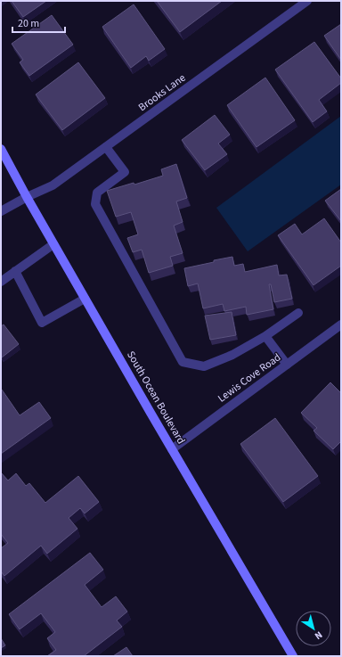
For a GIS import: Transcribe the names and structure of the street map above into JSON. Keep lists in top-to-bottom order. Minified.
{"streets":{"main road":["South Ocean Boulevard"],"street":["Brooks Lane","Lewis Cove Road"]},"crossings":[["Brooks Lane","South Ocean Boulevard"],["Lewis Cove Road","South Ocean Boulevard"]],"scale_bar":"20 m","north":"bottom right"}
